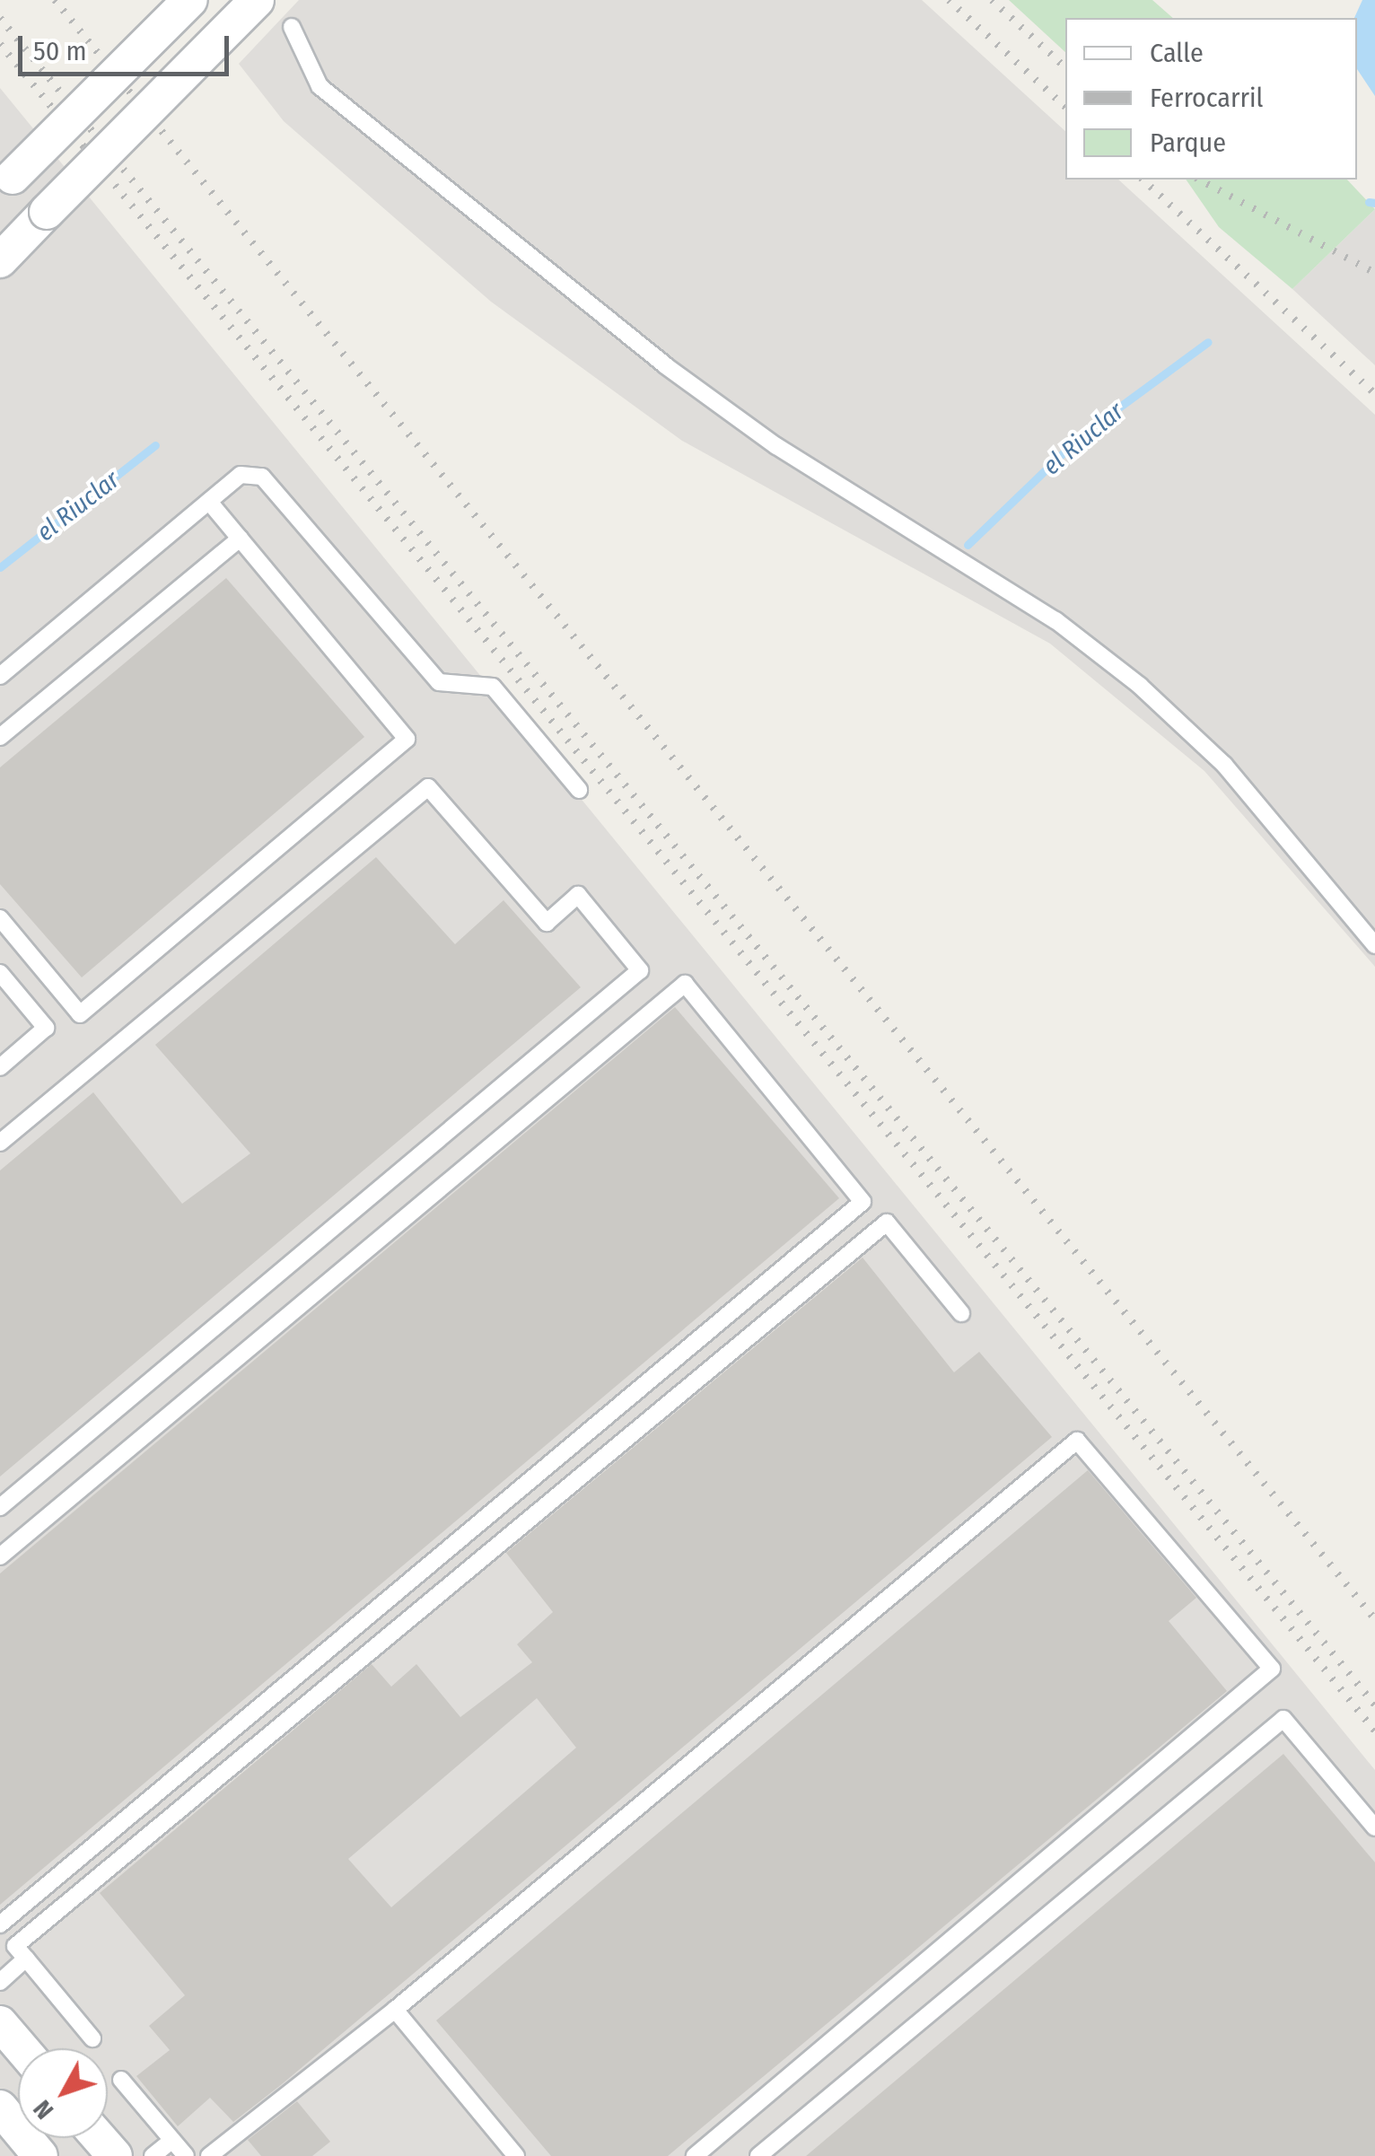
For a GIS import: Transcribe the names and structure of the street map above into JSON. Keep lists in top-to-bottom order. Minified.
{"water":["el Riuclar"],"legend":["Calle","Ferrocarril","Parque"],"scale_bar":"50 m","north":"bottom left"}
